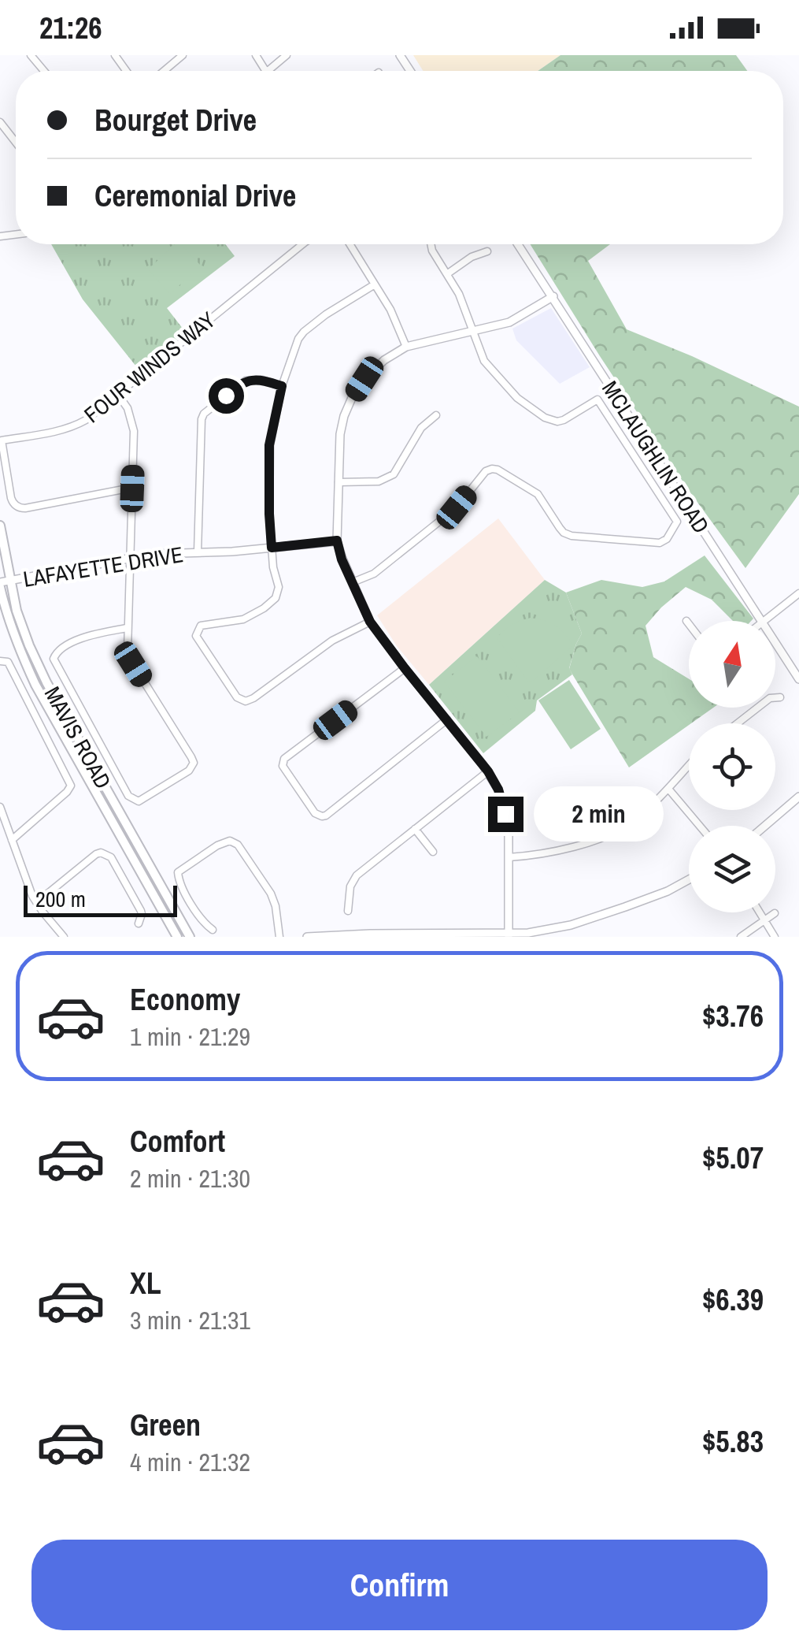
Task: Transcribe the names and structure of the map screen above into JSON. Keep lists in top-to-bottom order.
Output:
{
  "streets": {
    "main road": ["MAVIS ROAD"],
    "street": ["FOUR WINDS WAY", "MCLAUGHLIN ROAD", "LAFAYETTE DRIVE"]
  },
  "crossings": [
    ["LAFAYETTE DRIVE", "MAVIS ROAD"]
  ],
  "scale_bar": "200 m",
  "north": "top",
  "page": {
    "status": "21:26",
    "banner": ["Bourget Drive", "Ceremonial Drive"],
    "bubble": "2 min",
    "scale": "200 m",
    "list": [
      {
        "name": "Economy",
        "note": "1 min · 21:29",
        "value": "$3.76"
      },
      {
        "name": "Comfort",
        "note": "2 min · 21:30",
        "value": "$5.07"
      },
      {
        "name": "XL",
        "note": "3 min · 21:31",
        "value": "$6.39"
      },
      {
        "name": "Green",
        "note": "4 min · 21:32",
        "value": "$5.83"
      }
    ],
    "buttons": "Confirm"
  }
}
